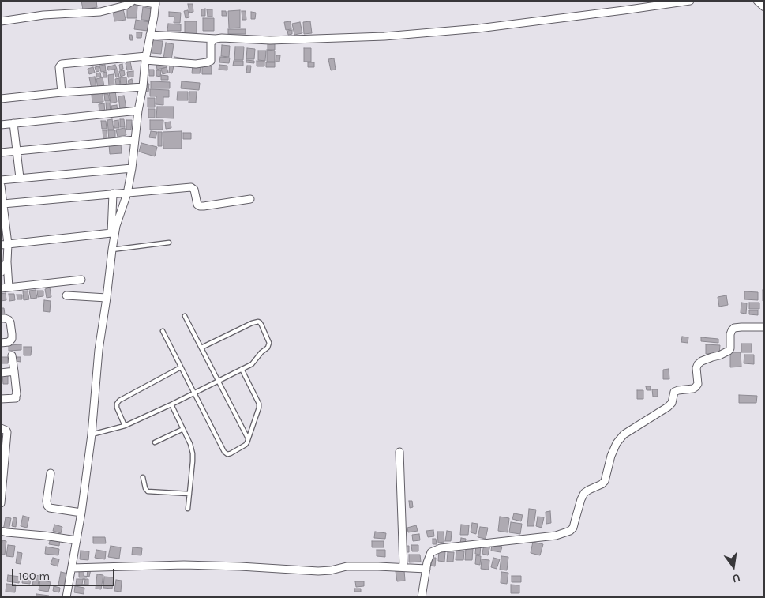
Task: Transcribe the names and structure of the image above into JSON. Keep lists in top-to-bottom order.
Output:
{
  "scale_bar": "100 m",
  "north": "bottom"
}
